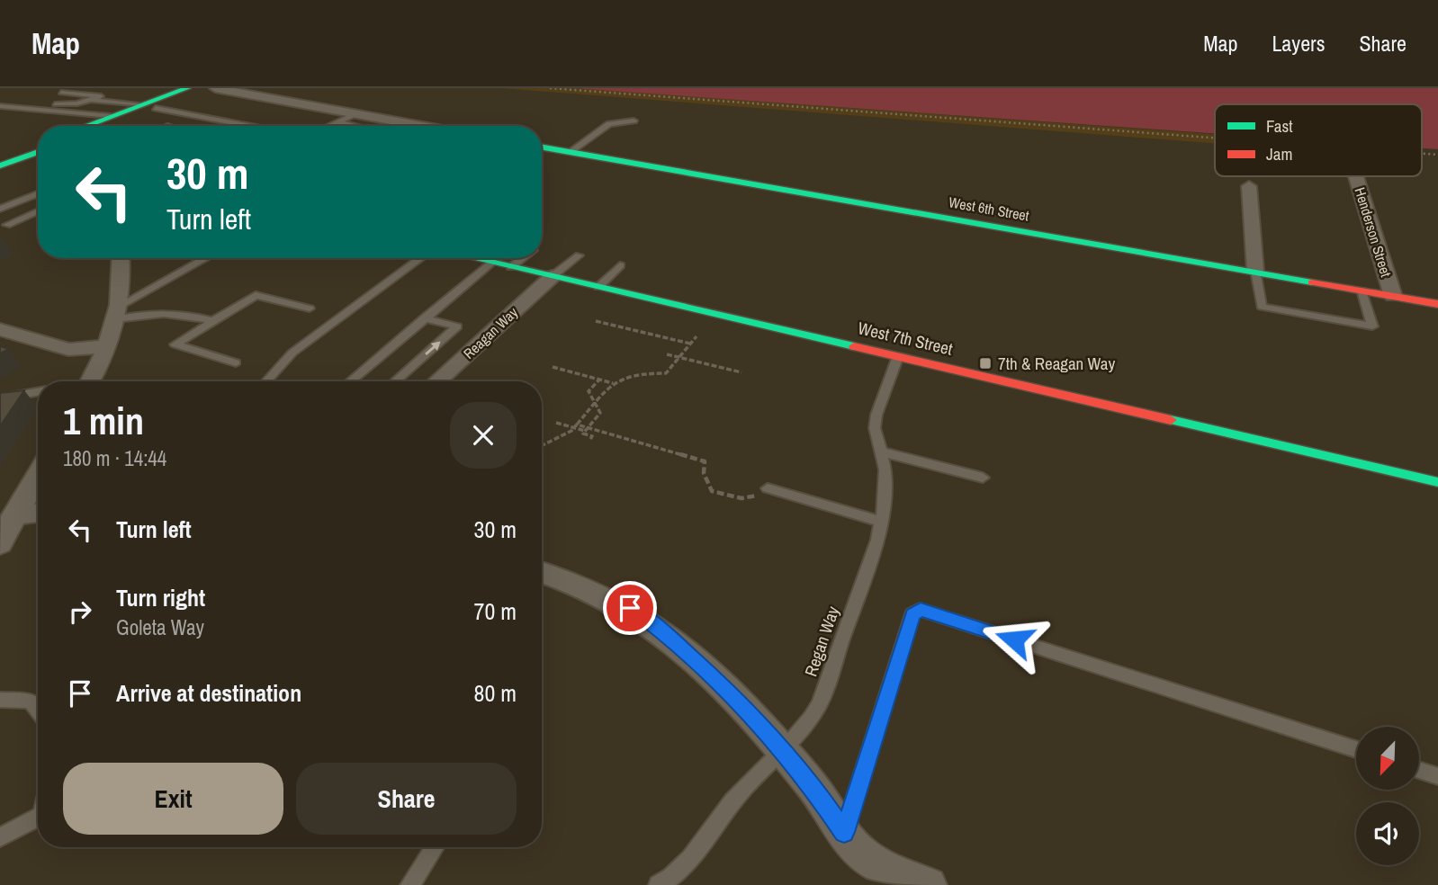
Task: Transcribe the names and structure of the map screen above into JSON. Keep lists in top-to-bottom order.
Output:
{
  "streets": {
    "street": [
      "West 6th Street",
      "Henderson Street",
      "Reagan Way",
      "West 7th Street"
    ],
    "lane": ["Regan Way"]
  },
  "crossings": [
    ["West 6th Street", "Henderson Street"],
    ["Reagan Way", "West 7th Street"],
    ["West 7th Street", "Regan Way"]
  ],
  "places": {
    "transit": ["7th & Reagan Way"]
  },
  "legend": ["Fast", "Jam"],
  "north": "bottom left",
  "page": {
    "header": "Map",
    "nav": ["Map", "Layers", "Share"],
    "turn": ["30 m", "Turn left"],
    "heading": ["1 min", "180 m · 14:44"],
    "list": [
      {
        "name": "Turn left",
        "value": "30 m"
      },
      {
        "name": "Turn right",
        "note": "Goleta Way",
        "value": "70 m"
      },
      {
        "name": "Arrive at destination",
        "value": "80 m"
      }
    ],
    "buttons": ["Exit", "Share"]
  }
}
